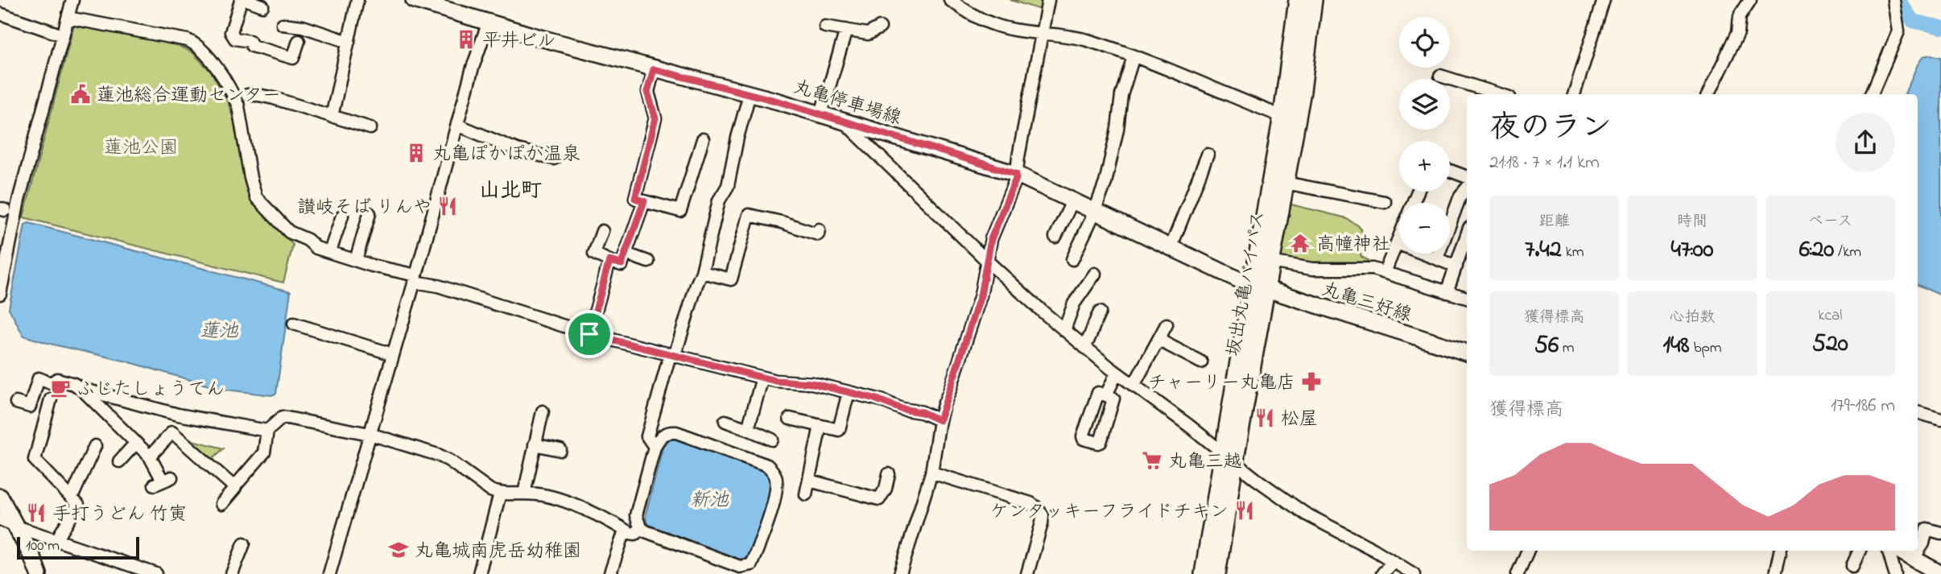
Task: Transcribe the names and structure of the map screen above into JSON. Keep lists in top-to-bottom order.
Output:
{
  "streets": {
    "highway": ["坂出丸亀バイパス"],
    "main road": ["丸亀停車場線", "丸亀三好線"]
  },
  "crossings": [
    ["丸亀停車場線", "坂出丸亀バイパス"],
    ["丸亀停車場線", "丸亀三好線"],
    ["坂出丸亀バイパス", "丸亀三好線"]
  ],
  "districts": ["山北町"],
  "water": ["蓮池", "新池"],
  "parks": ["蓮池公園"],
  "places": {
    "building": ["平井ビル", "丸亀ぽかぽか温泉"],
    "public building": ["蓮池総合運動センター"],
    "restaurant": [
      "讃岐そば りんや",
      "松屋",
      "ケンタッキーフライドチキン",
      "手打うどん 竹寅"
    ],
    "temple": ["高幢神社"],
    "pharmacy": ["チャーリー丸亀店"],
    "cafe": ["ふじたしょうてん"],
    "supermarket": ["丸亀三越"],
    "school or university": ["丸亀城南虎岳幼稚園"]
  },
  "scale_bar": "100 m",
  "page": {
    "map_buttons": ["+", "−"],
    "heading": ["夜のラン", "21:18 · 7 × 1.1 km"],
    "stats": [
      ["距離", "7.42 km"],
      ["時間", "47:00"],
      ["ペース", "6:20 /km"],
      ["獲得標高", "56 m"],
      ["心拍数", "148 bpm"],
      ["kcal", "520"]
    ],
    "chart": ["獲得標高", "179–186 m"],
    "scale": "100 m"
  }
}
